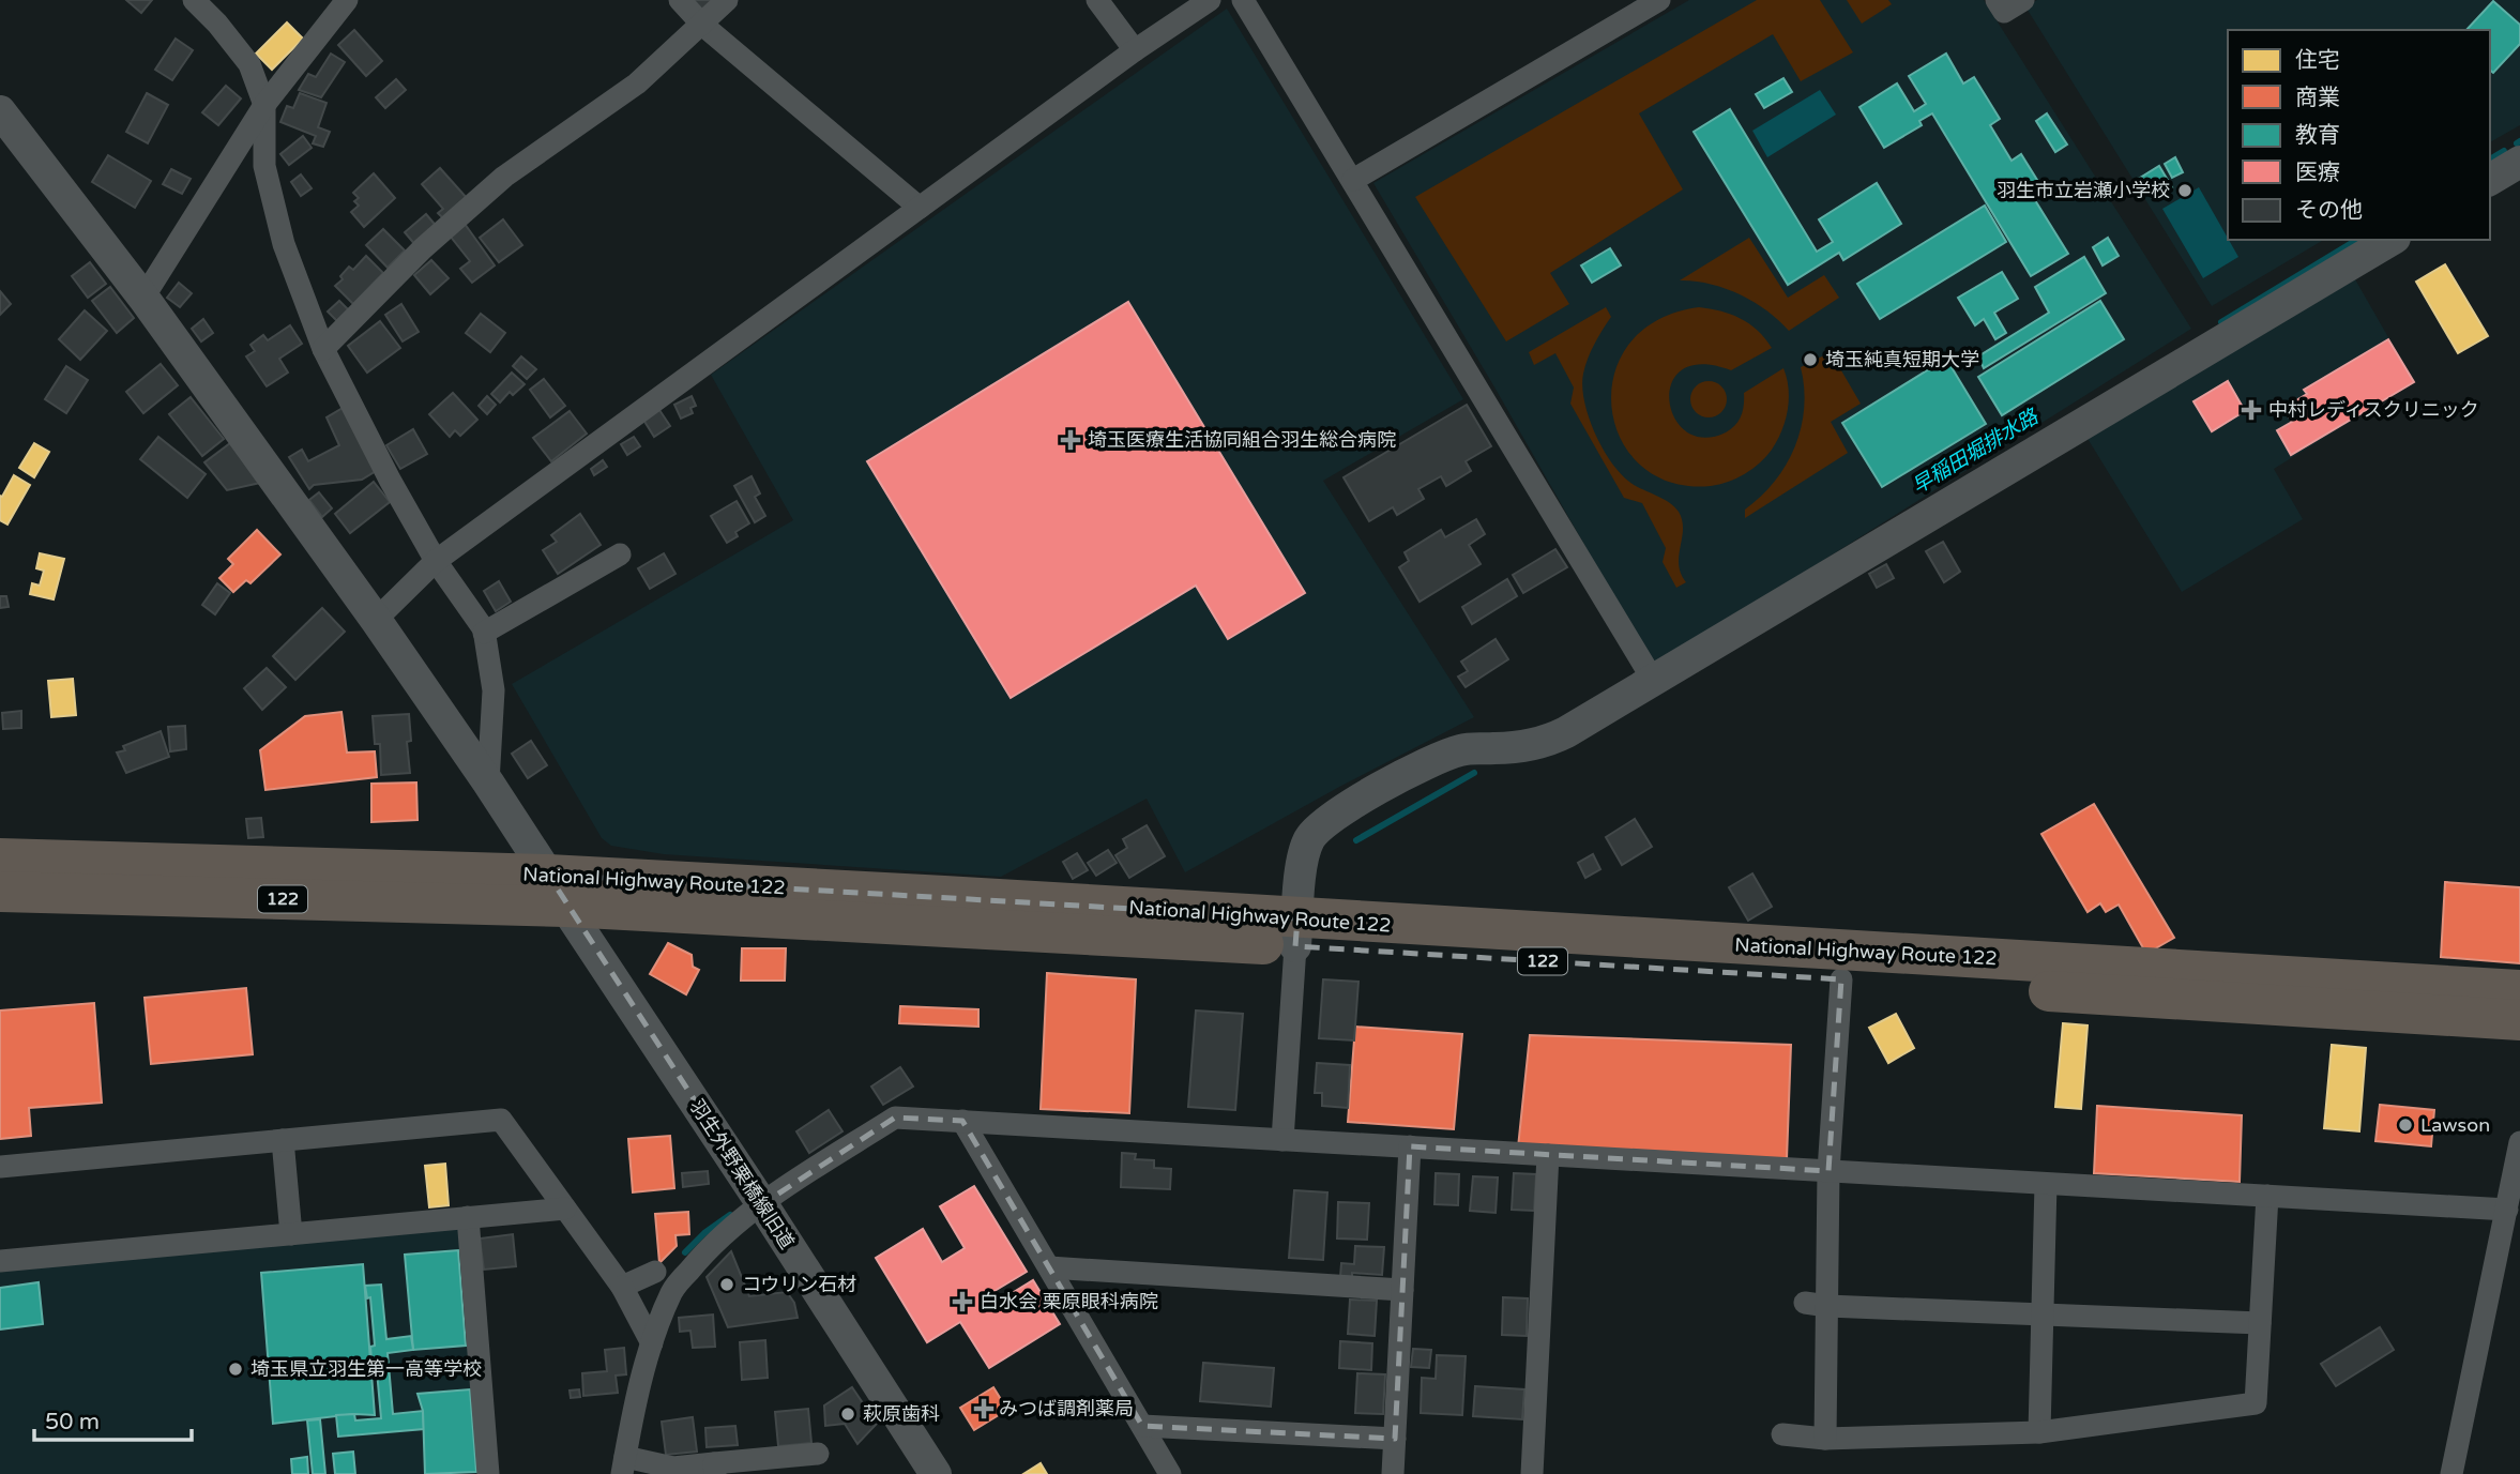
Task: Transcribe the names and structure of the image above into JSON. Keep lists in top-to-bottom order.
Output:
{
  "streets": {
    "highway": ["National Highway Route 122", "122"],
    "street": ["羽生外野栗橋線旧道"]
  },
  "crossings": [
    ["National Highway Route 122", "羽生外野栗橋線旧道"]
  ],
  "water": ["早稲田堀排水路"],
  "places": {
    "other": [
      "羽生市立岩瀬小学校",
      "埼玉純真短期大学",
      "Lawson",
      "コウリン石材",
      "埼玉県立羽生第一高等学校",
      "萩原歯科"
    ],
    "health": [
      "中村レディスクリニック",
      "埼玉医療生活協同組合羽生総合病院",
      "白水会 栗原眼科病院",
      "みつば調剤薬局"
    ]
  },
  "legend": [
    "住宅",
    "商業",
    "教育",
    "医療",
    "その他"
  ],
  "scale_bar": "50 m"
}
